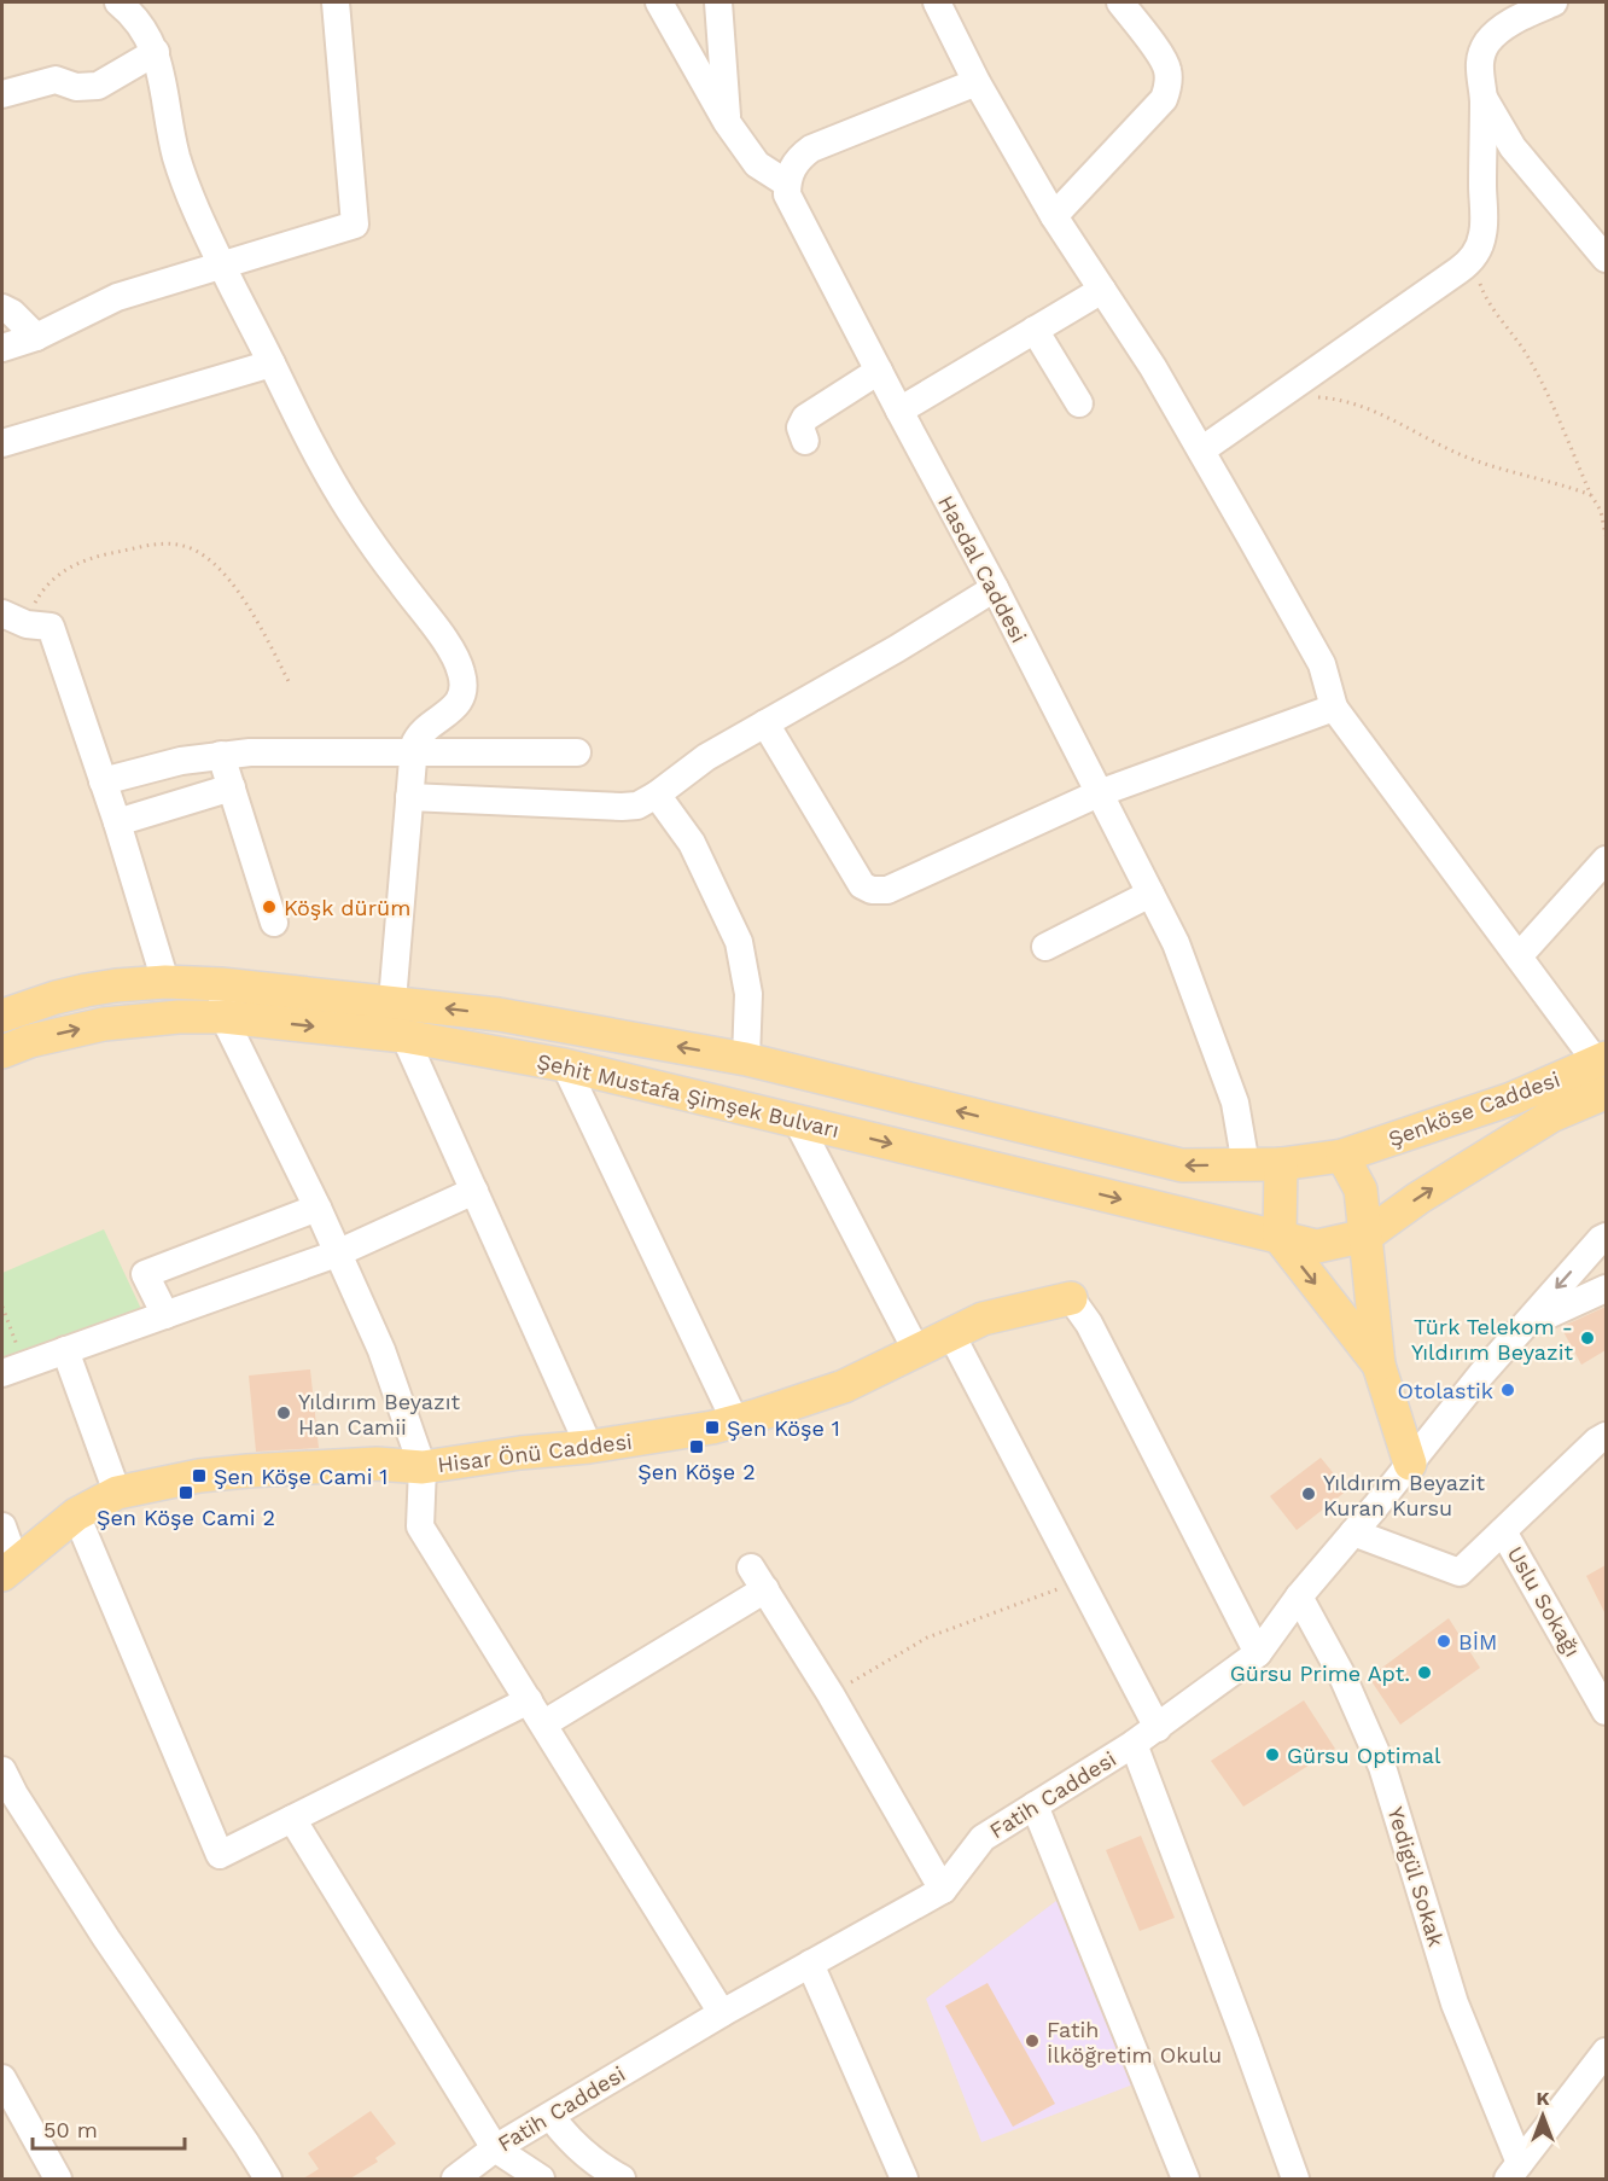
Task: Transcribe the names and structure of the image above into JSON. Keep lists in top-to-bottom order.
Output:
{
  "streets": {
    "main road": ["Şehit Mustafa Şimşek Bulvarı", "Şenköse Caddesi", "Hisar Önü Caddesi"],
    "street": [
      "Hasdal Caddesi",
      "Uslu Sokağı",
      "Fatih Caddesi",
      "Yedigül Sokak"
    ]
  },
  "crossings": [
    ["Hasdal Caddesi", "Şehit Mustafa Şimşek Bulvarı"],
    ["Şehit Mustafa Şimşek Bulvarı", "Şenköse Caddesi"],
    ["Fatih Caddesi", "Yedigül Sokak"]
  ],
  "places": {
    "other": [
      "Köşk dürüm",
      "Türk Telekom - Yıldırım Beyazit",
      "Otolastik",
      "Yıldırım Beyazıt Han Camii",
      "Yıldırım Beyazit Kuran Kursu",
      "BİM",
      "Gürsu Prime Apt.",
      "Gürsu Optimal",
      "Fatih İlköğretim Okulu"
    ],
    "transit": [
      "Şen Köşe 1",
      "Şen Köşe 2",
      "Şen Köşe Cami 1",
      "Şen Köşe Cami 2"
    ]
  },
  "scale_bar": "50 m",
  "north": "top"
}
